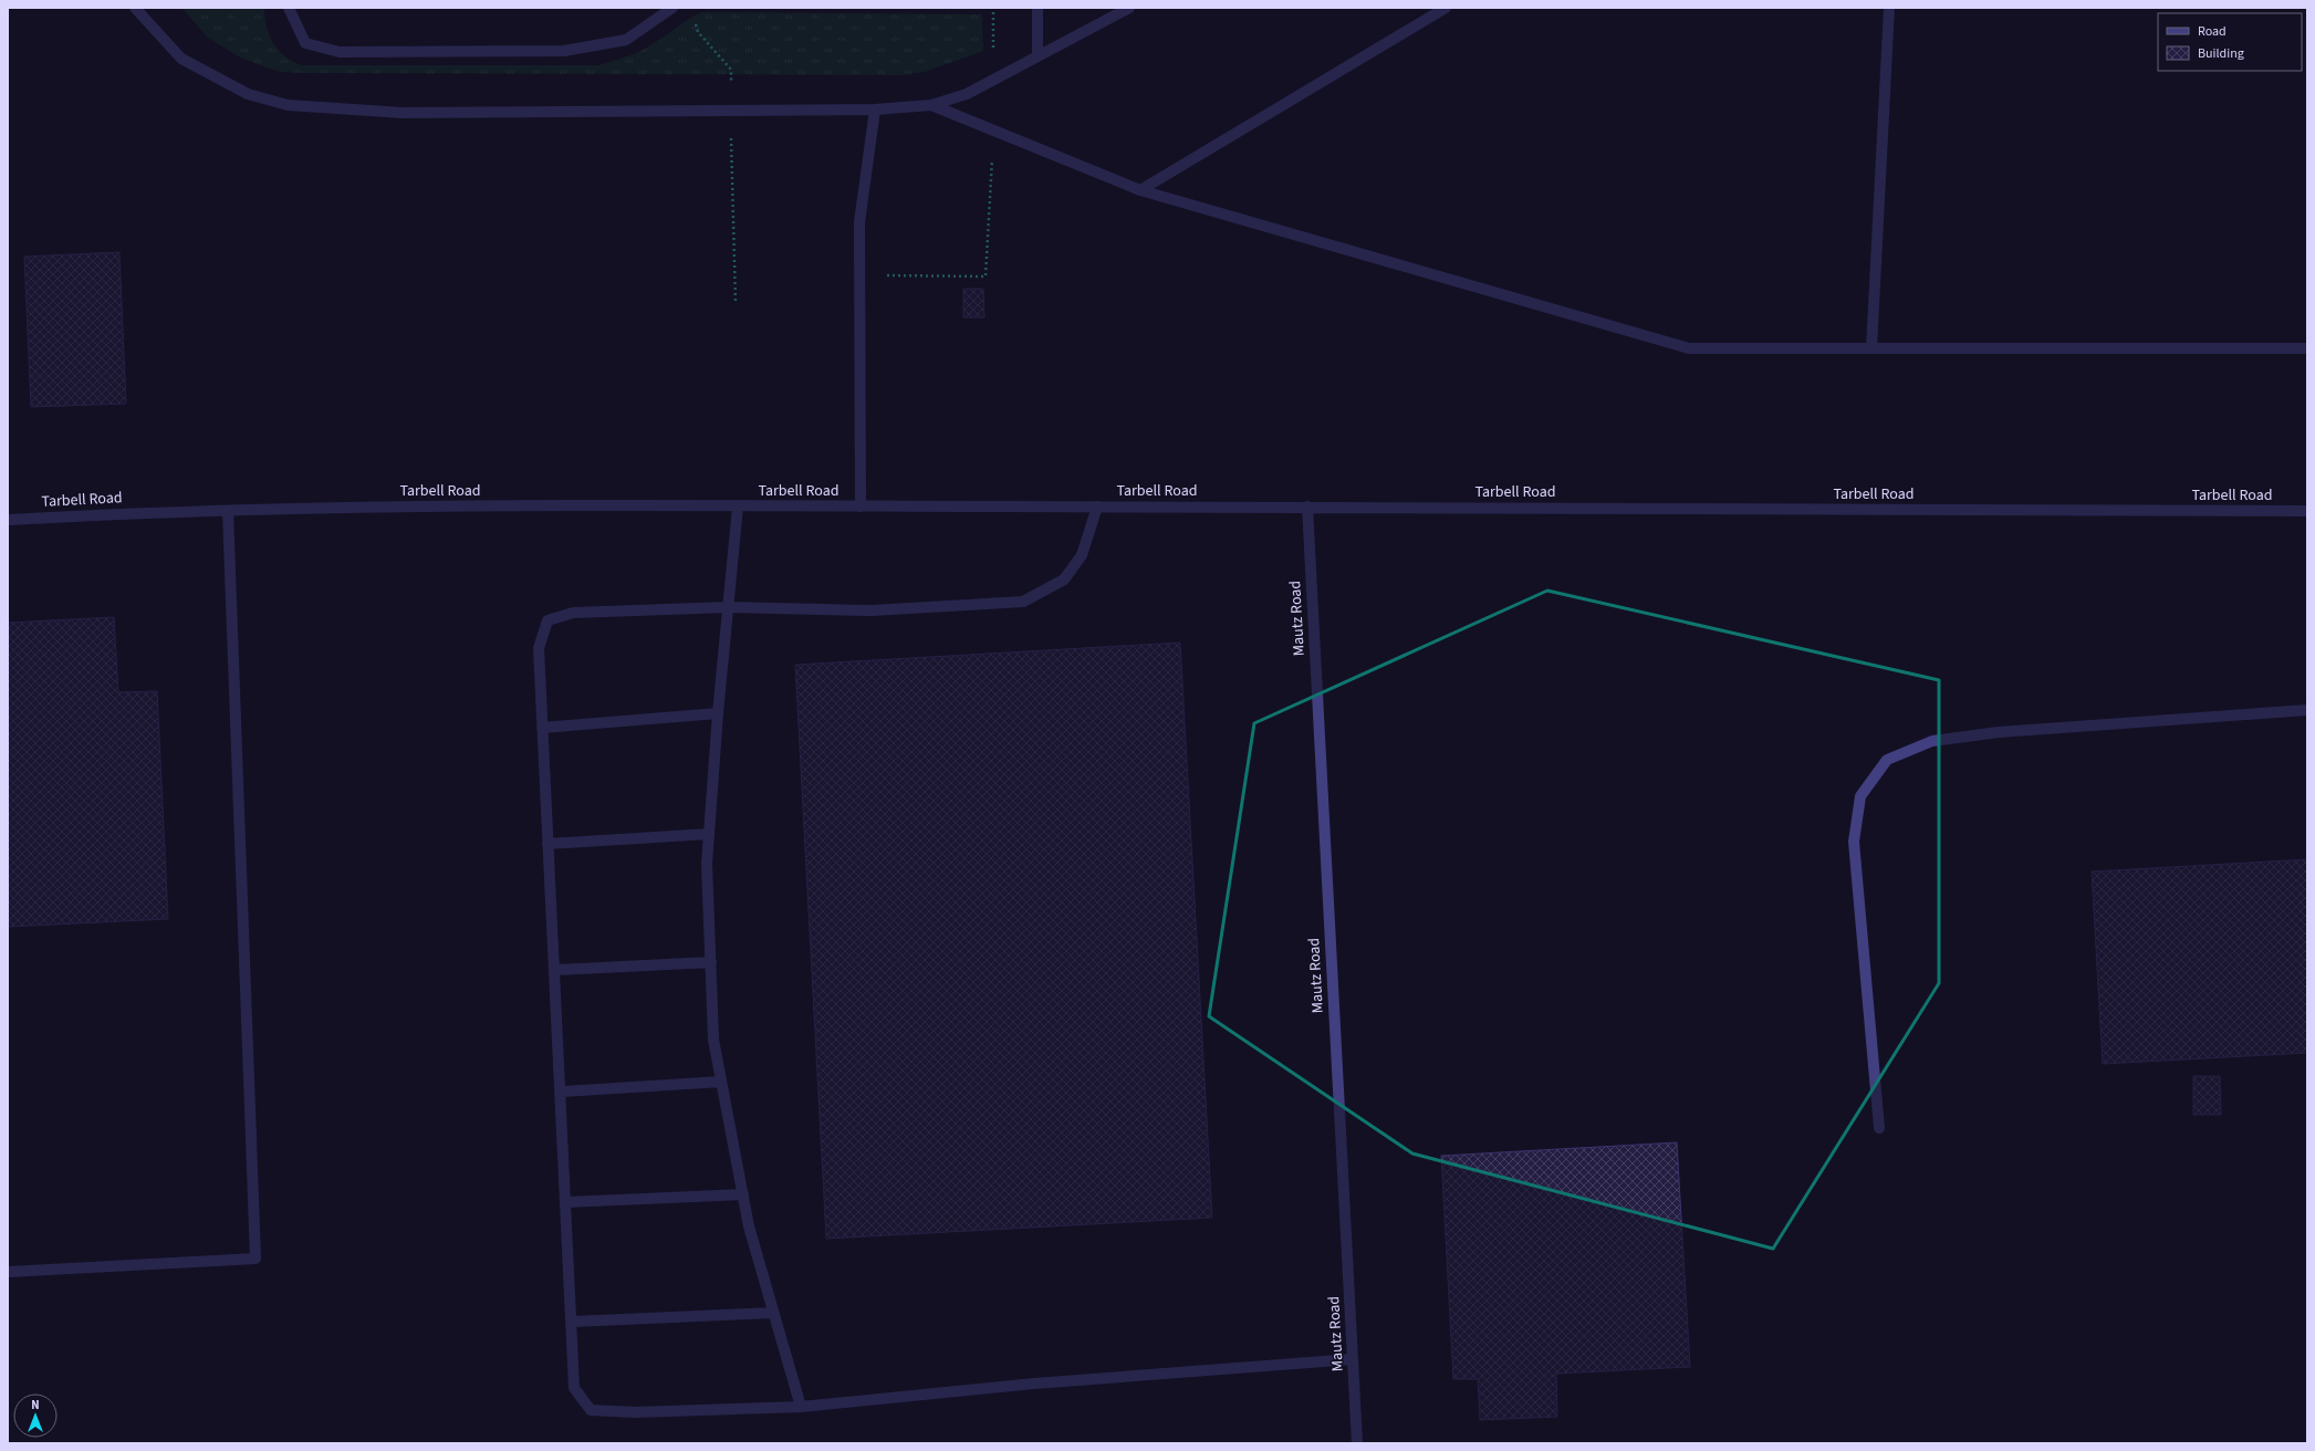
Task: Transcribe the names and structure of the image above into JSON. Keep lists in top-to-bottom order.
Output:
{
  "streets": {
    "street": ["Tarbell Road", "Mautz Road"]
  },
  "crossings": [
    ["Tarbell Road", "Mautz Road"]
  ],
  "legend": ["Road", "Building"],
  "north": "top"
}
